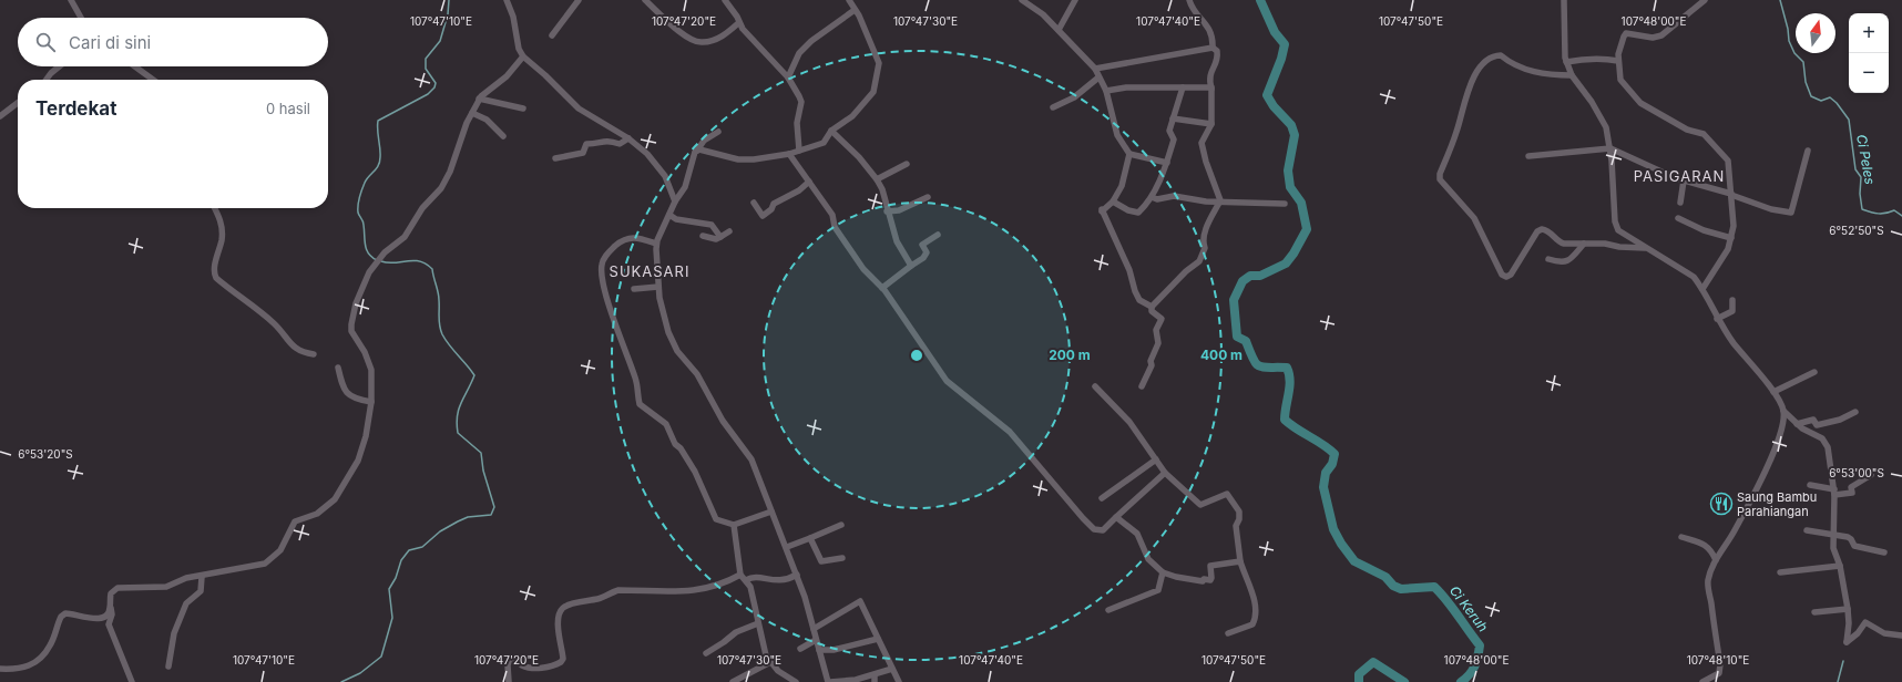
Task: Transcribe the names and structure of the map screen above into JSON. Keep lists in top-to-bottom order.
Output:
{
  "districts": ["PASIGARAN", "SUKASARI"],
  "water": ["Ci Peles", "Ci Keruh"],
  "places": {
    "restaurant": ["Saung Bambu Parahiangan"]
  },
  "north": "top",
  "page": {
    "map_buttons": ["+", "−"],
    "search": "Cari di sini",
    "heading": ["Terdekat", "0 hasil"]
  },
  "coordinates": [
    "107°47'10\"E",
    "107°47'20\"E",
    "107°47'30\"E",
    "107°47'40\"E",
    "107°47'50\"E",
    "107°48'00\"E",
    "6°52'50\"S",
    "6°53'20\"S",
    "6°53'00\"S",
    "107°48'10\"E"
  ],
  "rings": ["200 m", "400 m"]
}
